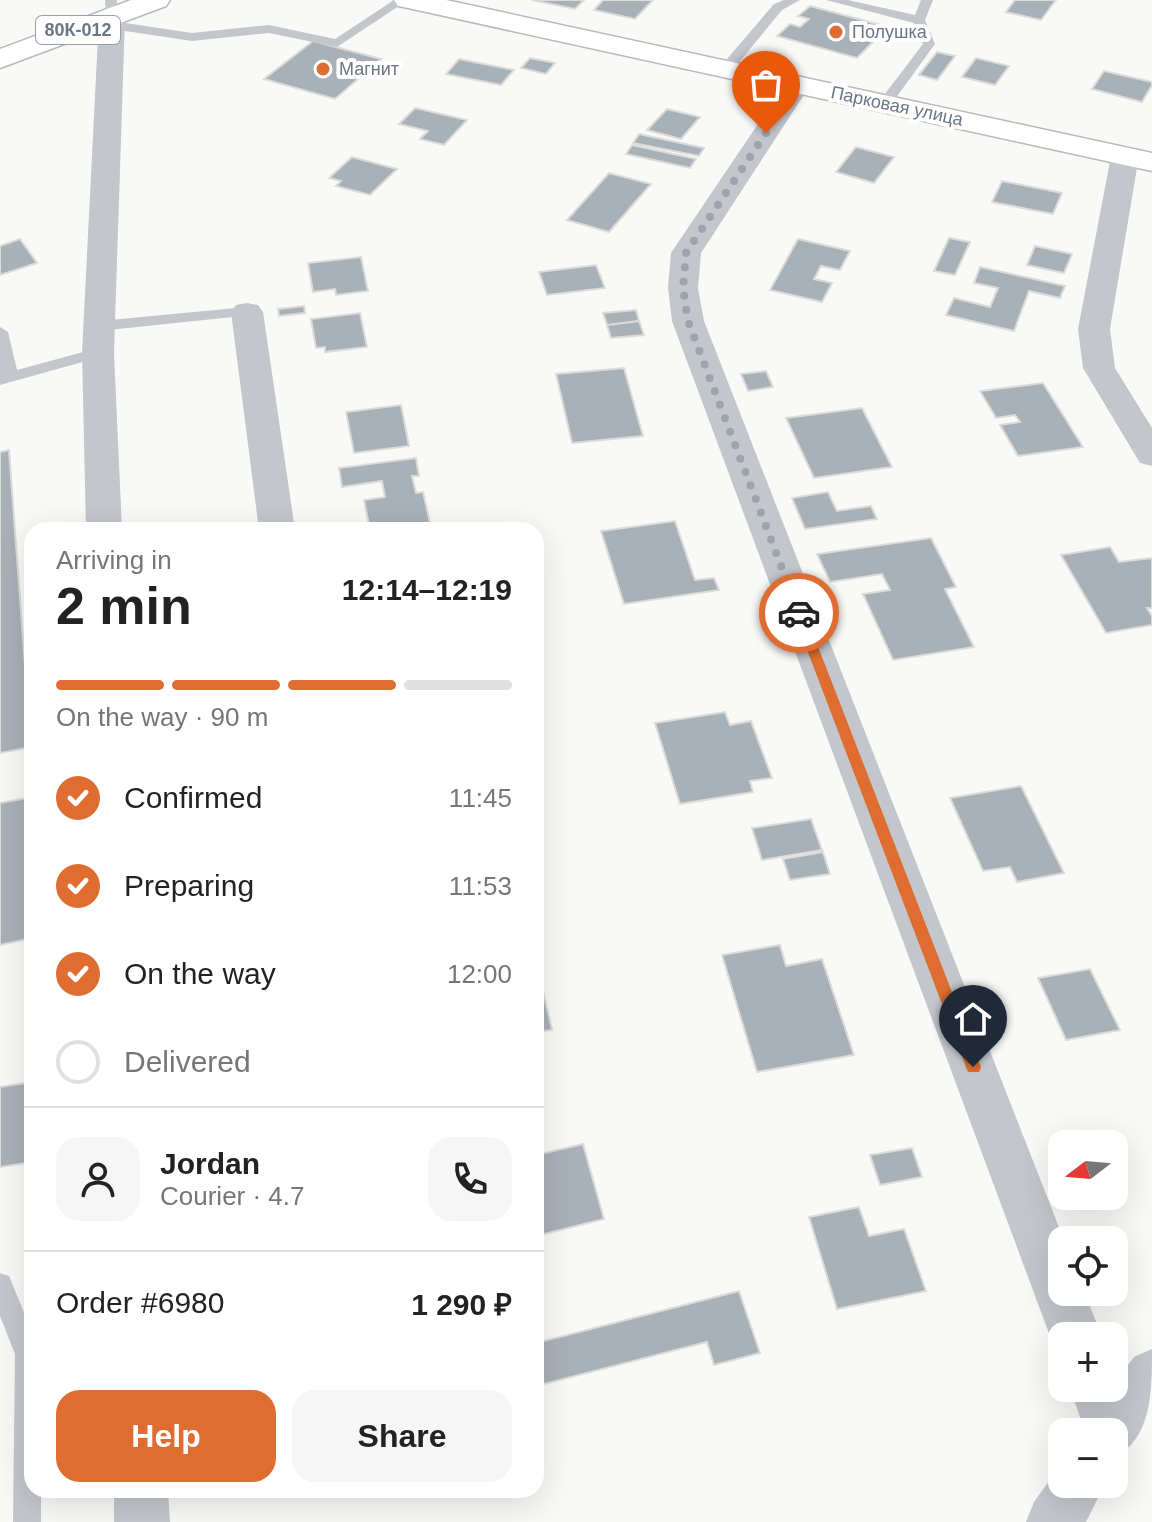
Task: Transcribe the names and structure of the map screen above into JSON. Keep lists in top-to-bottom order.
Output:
{
  "streets": {
    "street": ["80К-012", "Парковая улица"]
  },
  "places": ["Полушка", "Магнит"],
  "north": "left",
  "page": {
    "heading": ["2 min", "Arriving in", "12:14–12:19"],
    "panel": [
      "Jordan",
      "Courier · 4.7",
      "Order #6980",
      "1 290 ₽"
    ],
    "bar": "On the way · 90 m",
    "list": [
      ["Confirmed", "11:45"],
      ["Preparing", "11:53"],
      ["On the way", "12:00"],
      "Delivered"
    ],
    "map_buttons": ["+", "−"],
    "buttons": ["Help", "Share"]
  }
}
